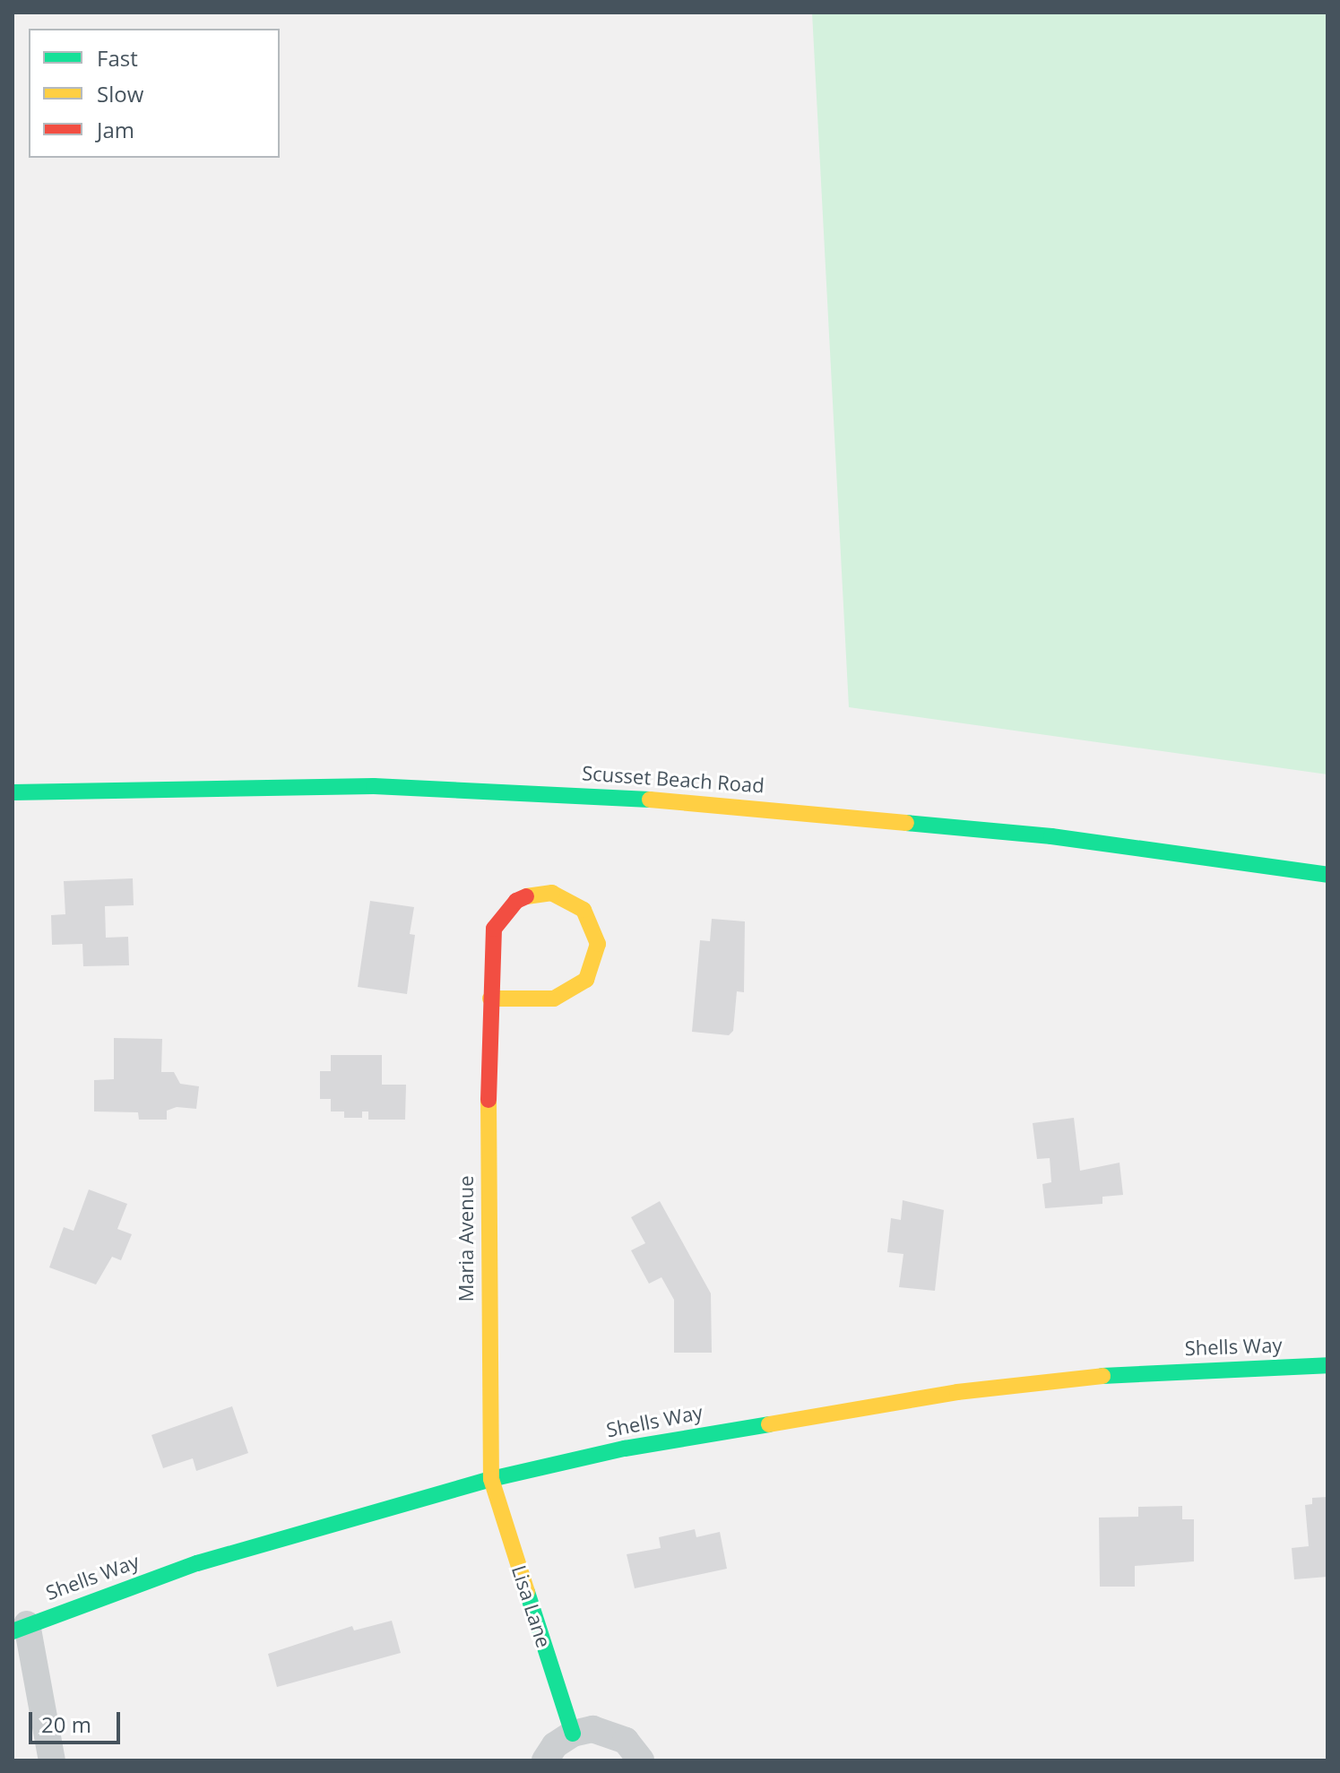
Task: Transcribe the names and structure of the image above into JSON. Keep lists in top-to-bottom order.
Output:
{
  "streets": {
    "street": [
      "Scusset Beach Road",
      "Maria Avenue",
      "Shells Way",
      "Lisa Lane"
    ]
  },
  "crossings": [
    ["Maria Avenue", "Shells Way"],
    ["Maria Avenue", "Lisa Lane"],
    ["Shells Way", "Lisa Lane"]
  ],
  "legend": ["Fast", "Slow", "Jam"],
  "scale_bar": "20 m"
}
